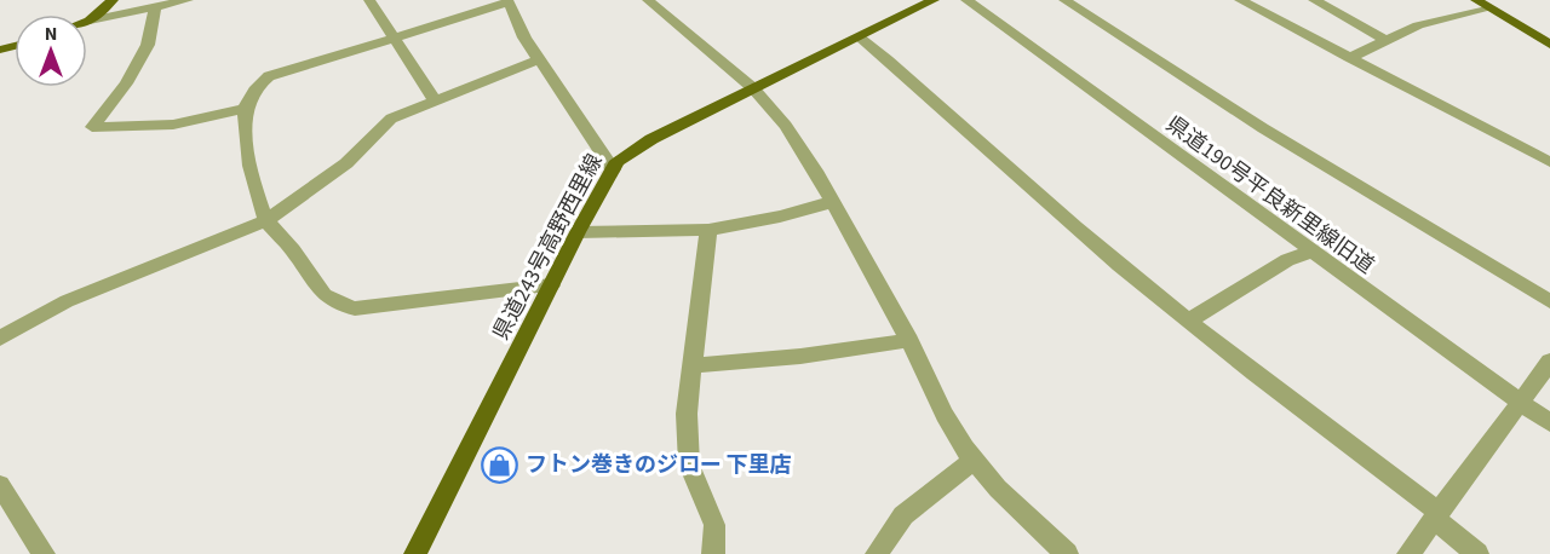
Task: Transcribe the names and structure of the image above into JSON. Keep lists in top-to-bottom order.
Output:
{
  "streets": {
    "main road": ["県道243号高野西里線"],
    "street": ["県道190号平良新里線旧道"]
  },
  "places": {
    "shop": ["フトン巻きのジロー 下里店"]
  },
  "north": "top"
}
